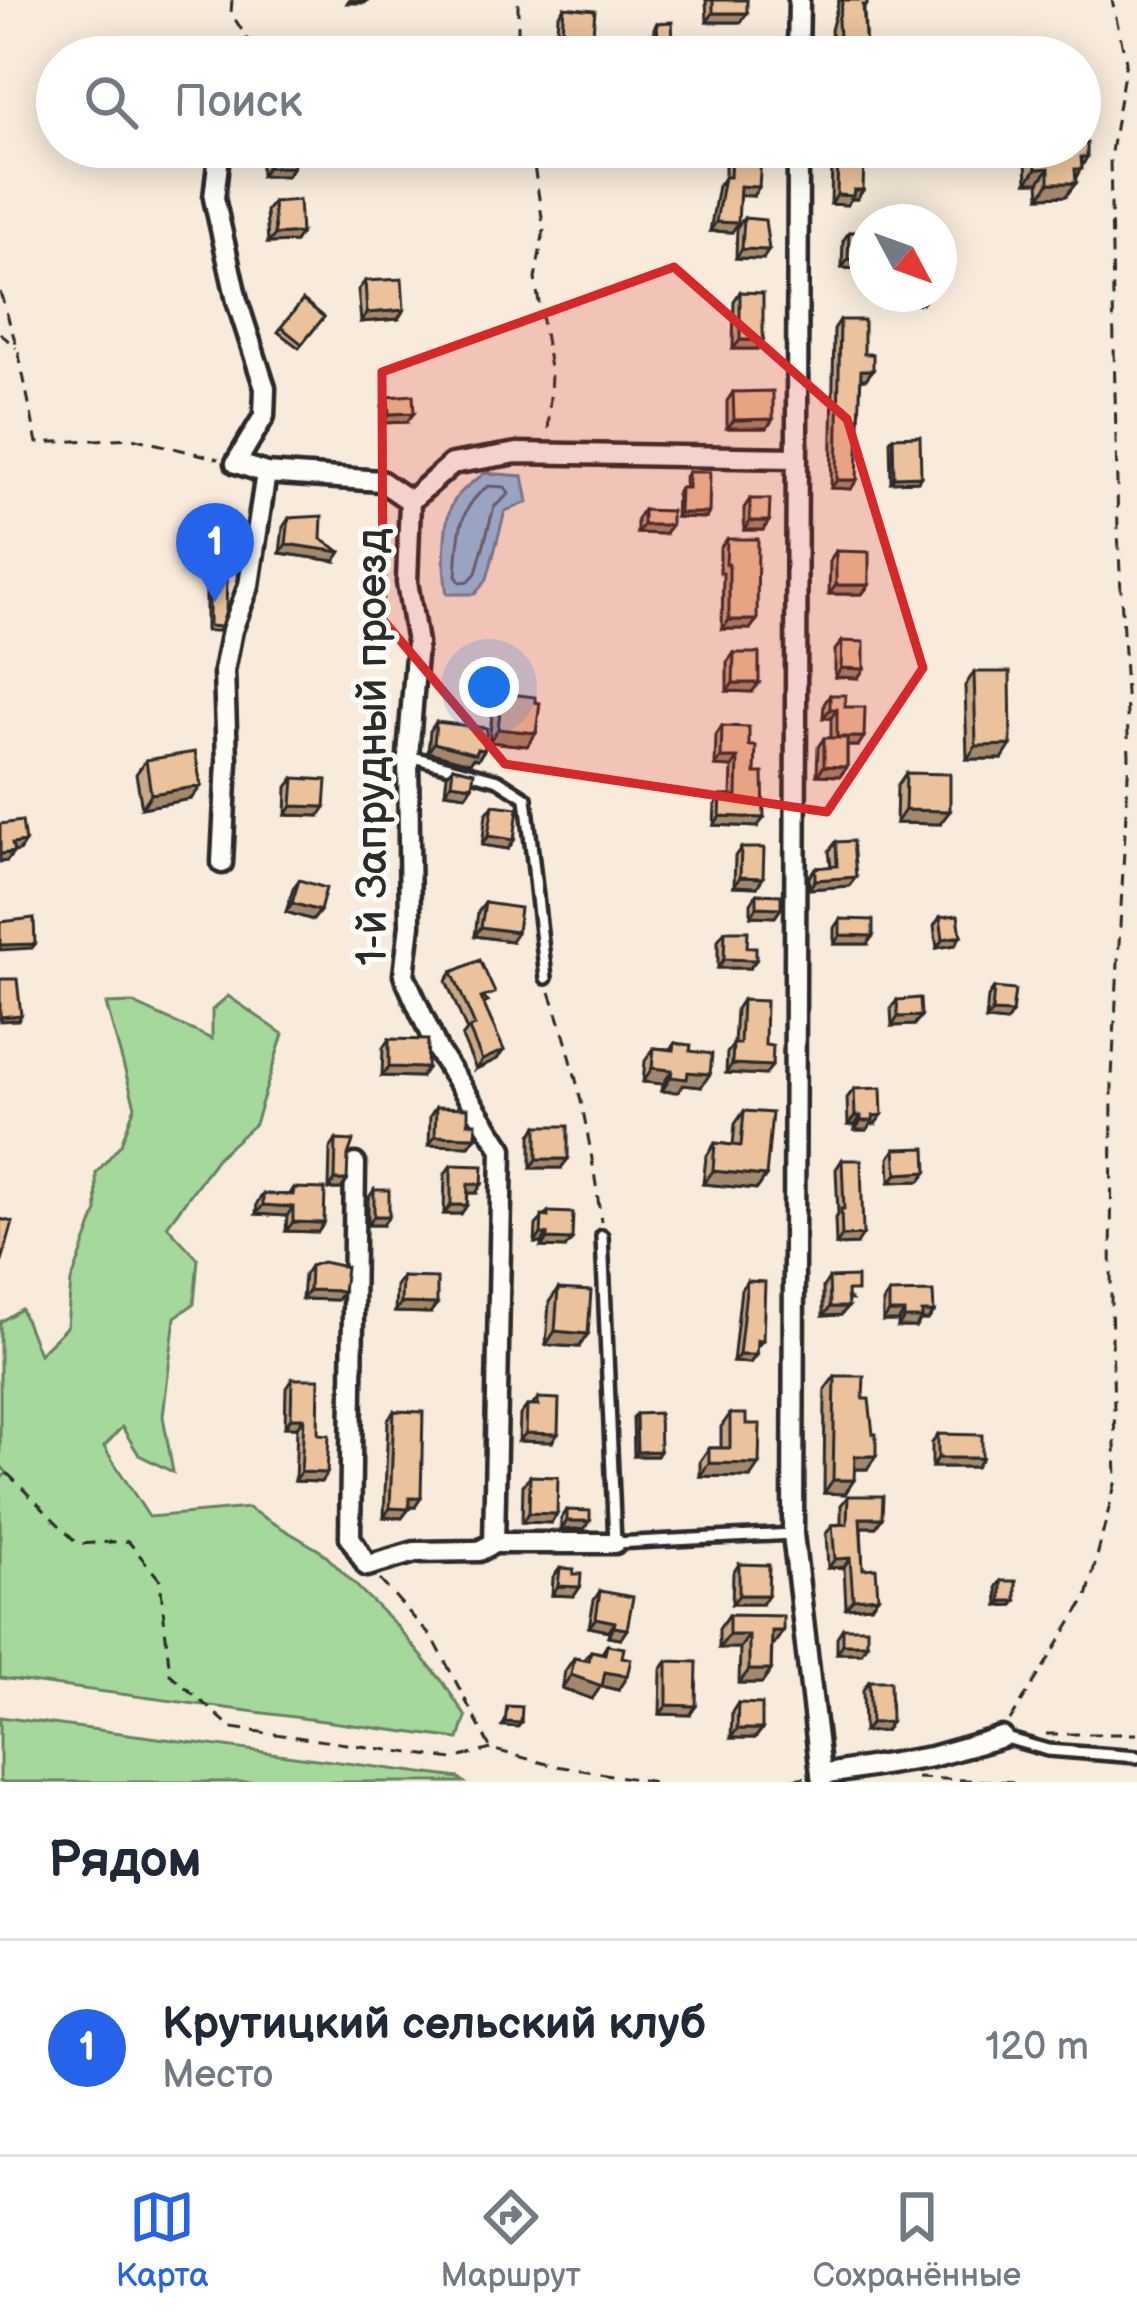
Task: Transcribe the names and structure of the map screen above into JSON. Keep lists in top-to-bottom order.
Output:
{
  "streets": {
    "street": ["1-й Запрудный проезд"]
  },
  "north": "bottom right",
  "page": {
    "search": "Поиск",
    "pins": "1",
    "heading": "Рядом",
    "list": [
      {
        "mark": "1",
        "name": "Крутицкий сельский клуб",
        "note": "Место",
        "value": "120 m"
      }
    ],
    "nav": ["Карта", "Маршрут", "Сохранённые"]
  }
}
